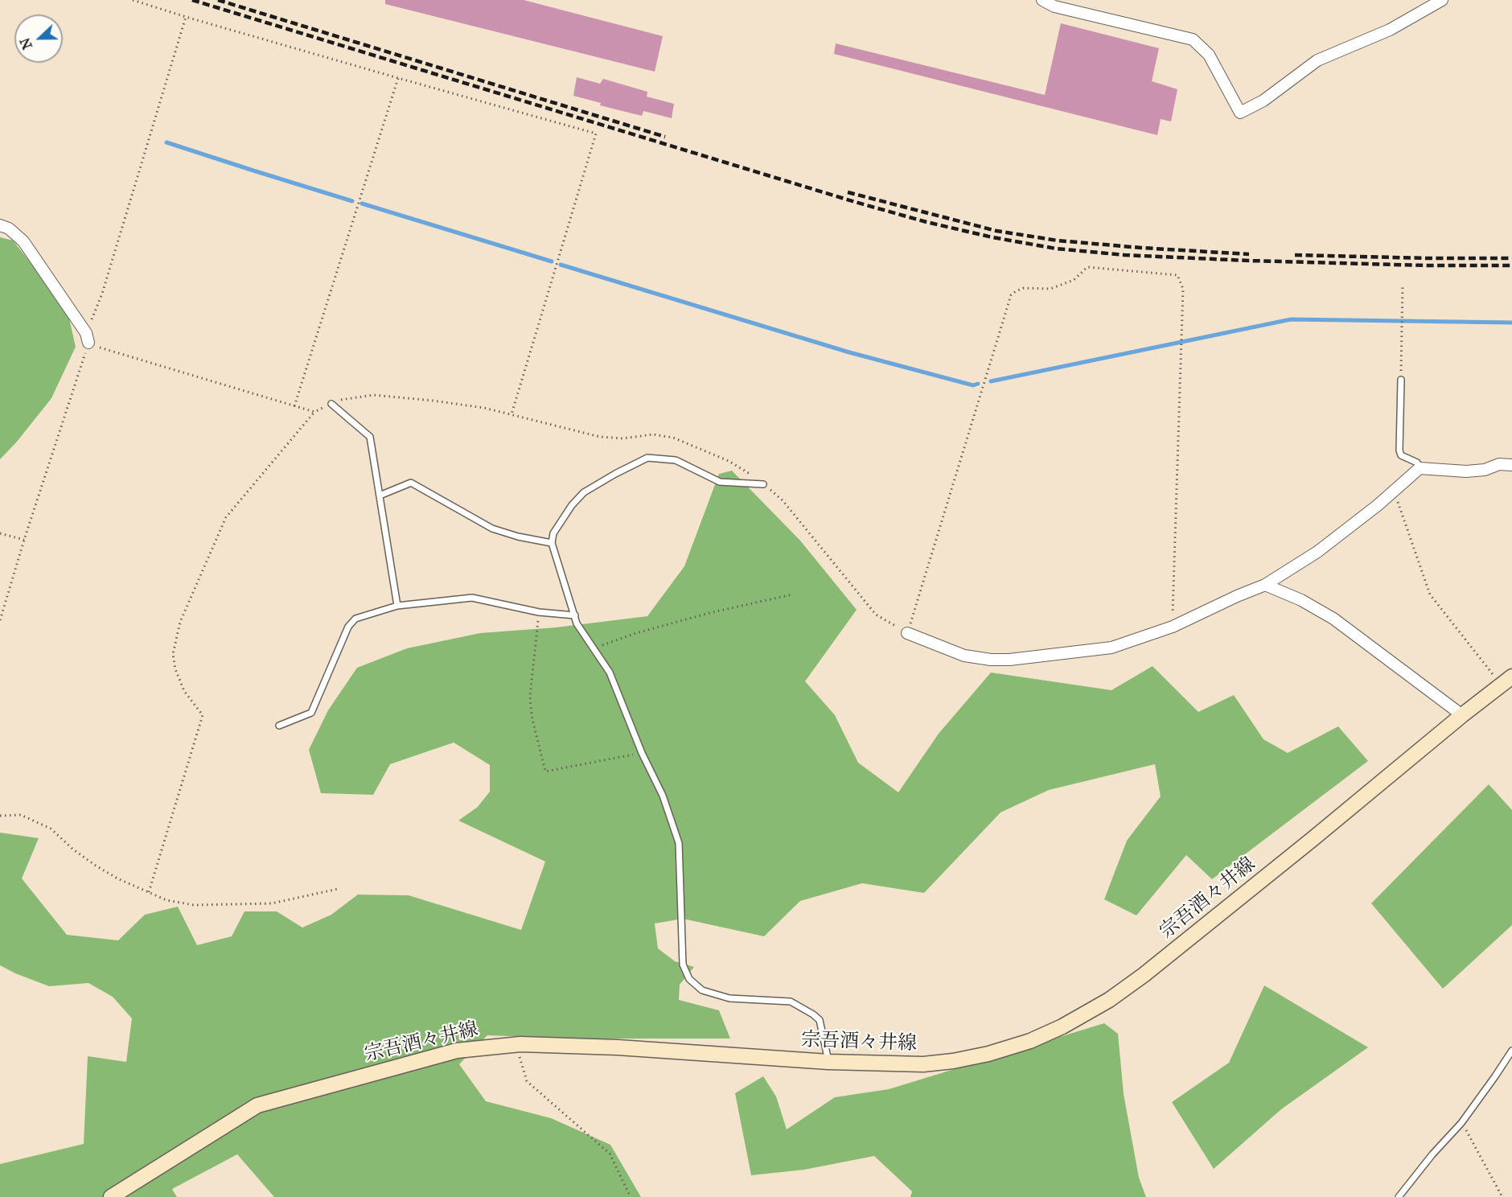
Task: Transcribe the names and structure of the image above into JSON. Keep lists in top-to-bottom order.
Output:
{
  "streets": {
    "main road": ["宗吾酒々井線"]
  },
  "north": "left"
}
